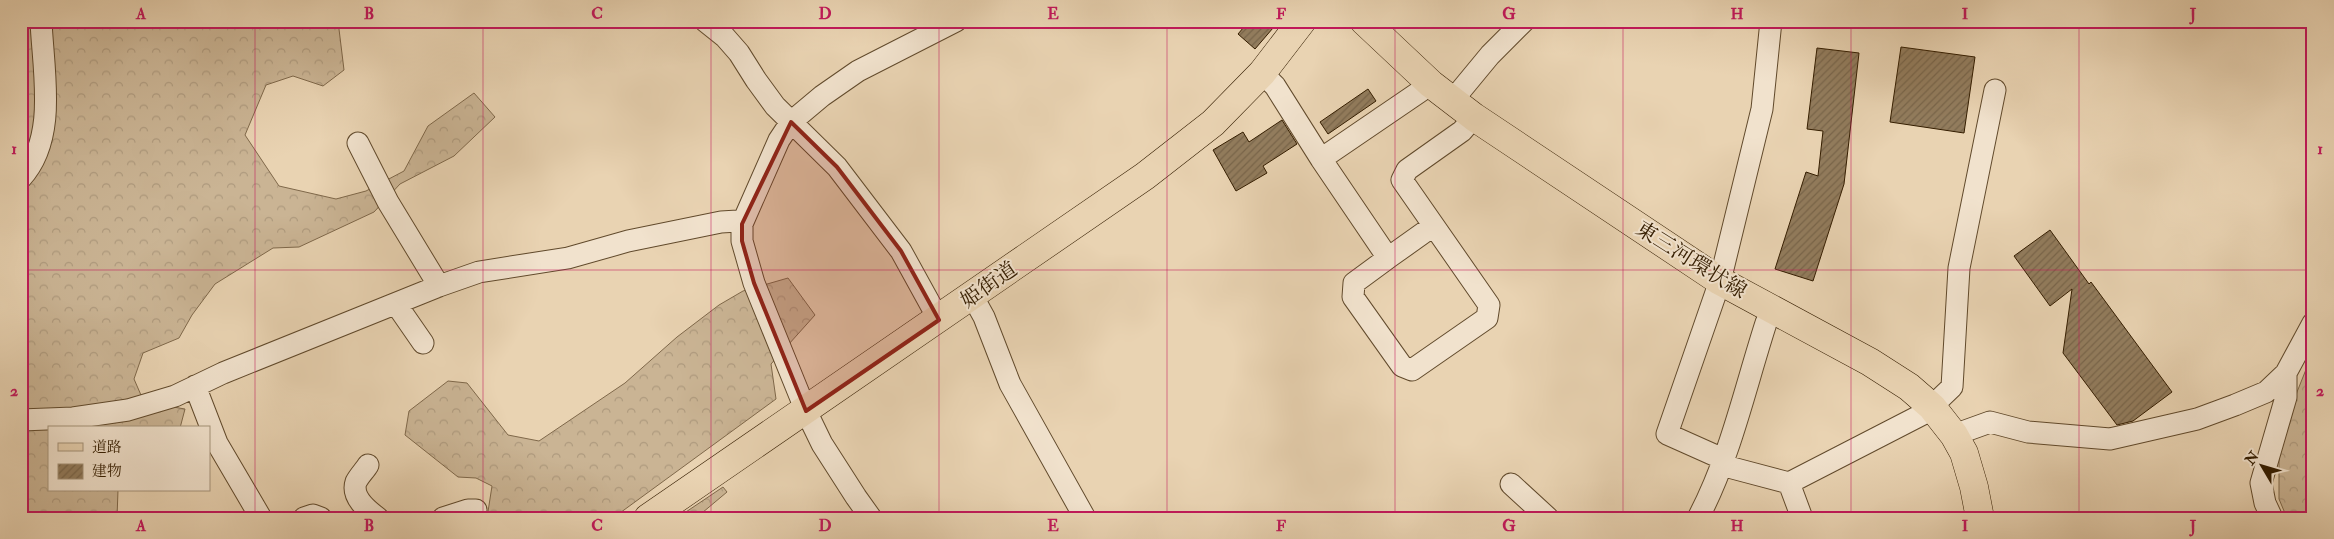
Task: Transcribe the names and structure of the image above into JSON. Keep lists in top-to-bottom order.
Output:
{
  "streets": {
    "main road": ["東三河環状線", "姫街道"]
  },
  "legend": ["道路", "建物"],
  "north": "top left",
  "grid": {
    "columns": [
      "A",
      "B",
      "C",
      "D",
      "E",
      "F",
      "G",
      "H",
      "I",
      "J"
    ],
    "rows": ["1", "2"]
  }
}
